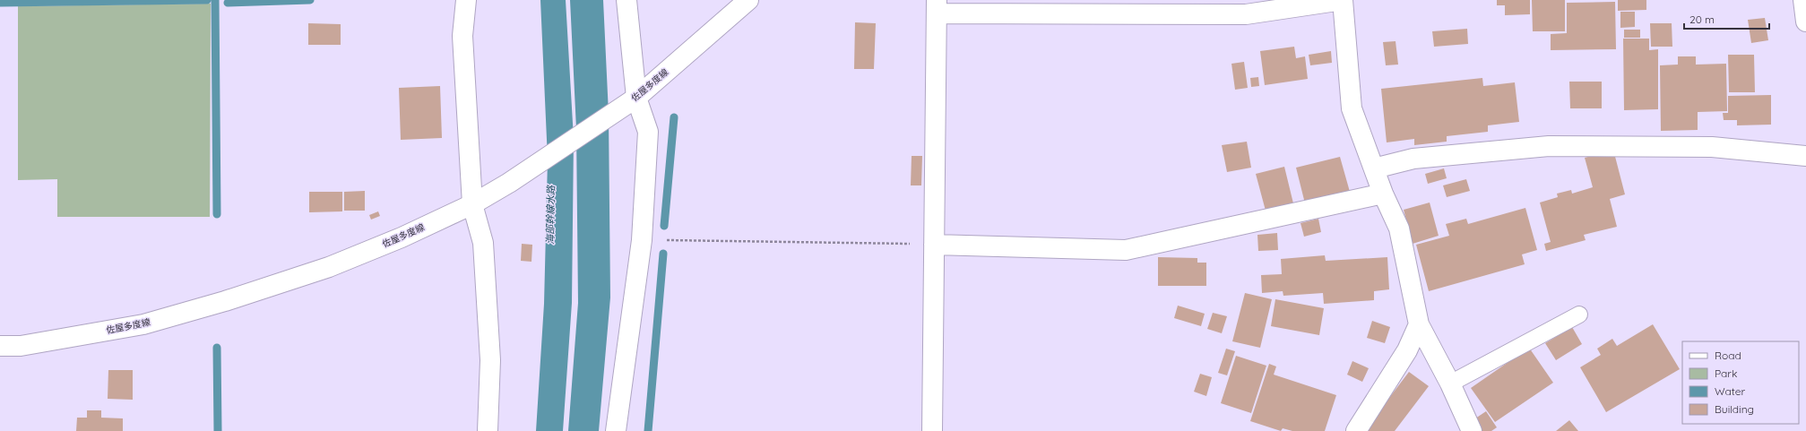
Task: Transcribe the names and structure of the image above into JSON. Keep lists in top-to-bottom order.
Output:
{
  "streets": {
    "street": ["佐屋多度線"]
  },
  "water": ["海部幹線水路"],
  "legend": [
    "Road",
    "Park",
    "Water",
    "Building"
  ],
  "scale_bar": "20 m"
}
